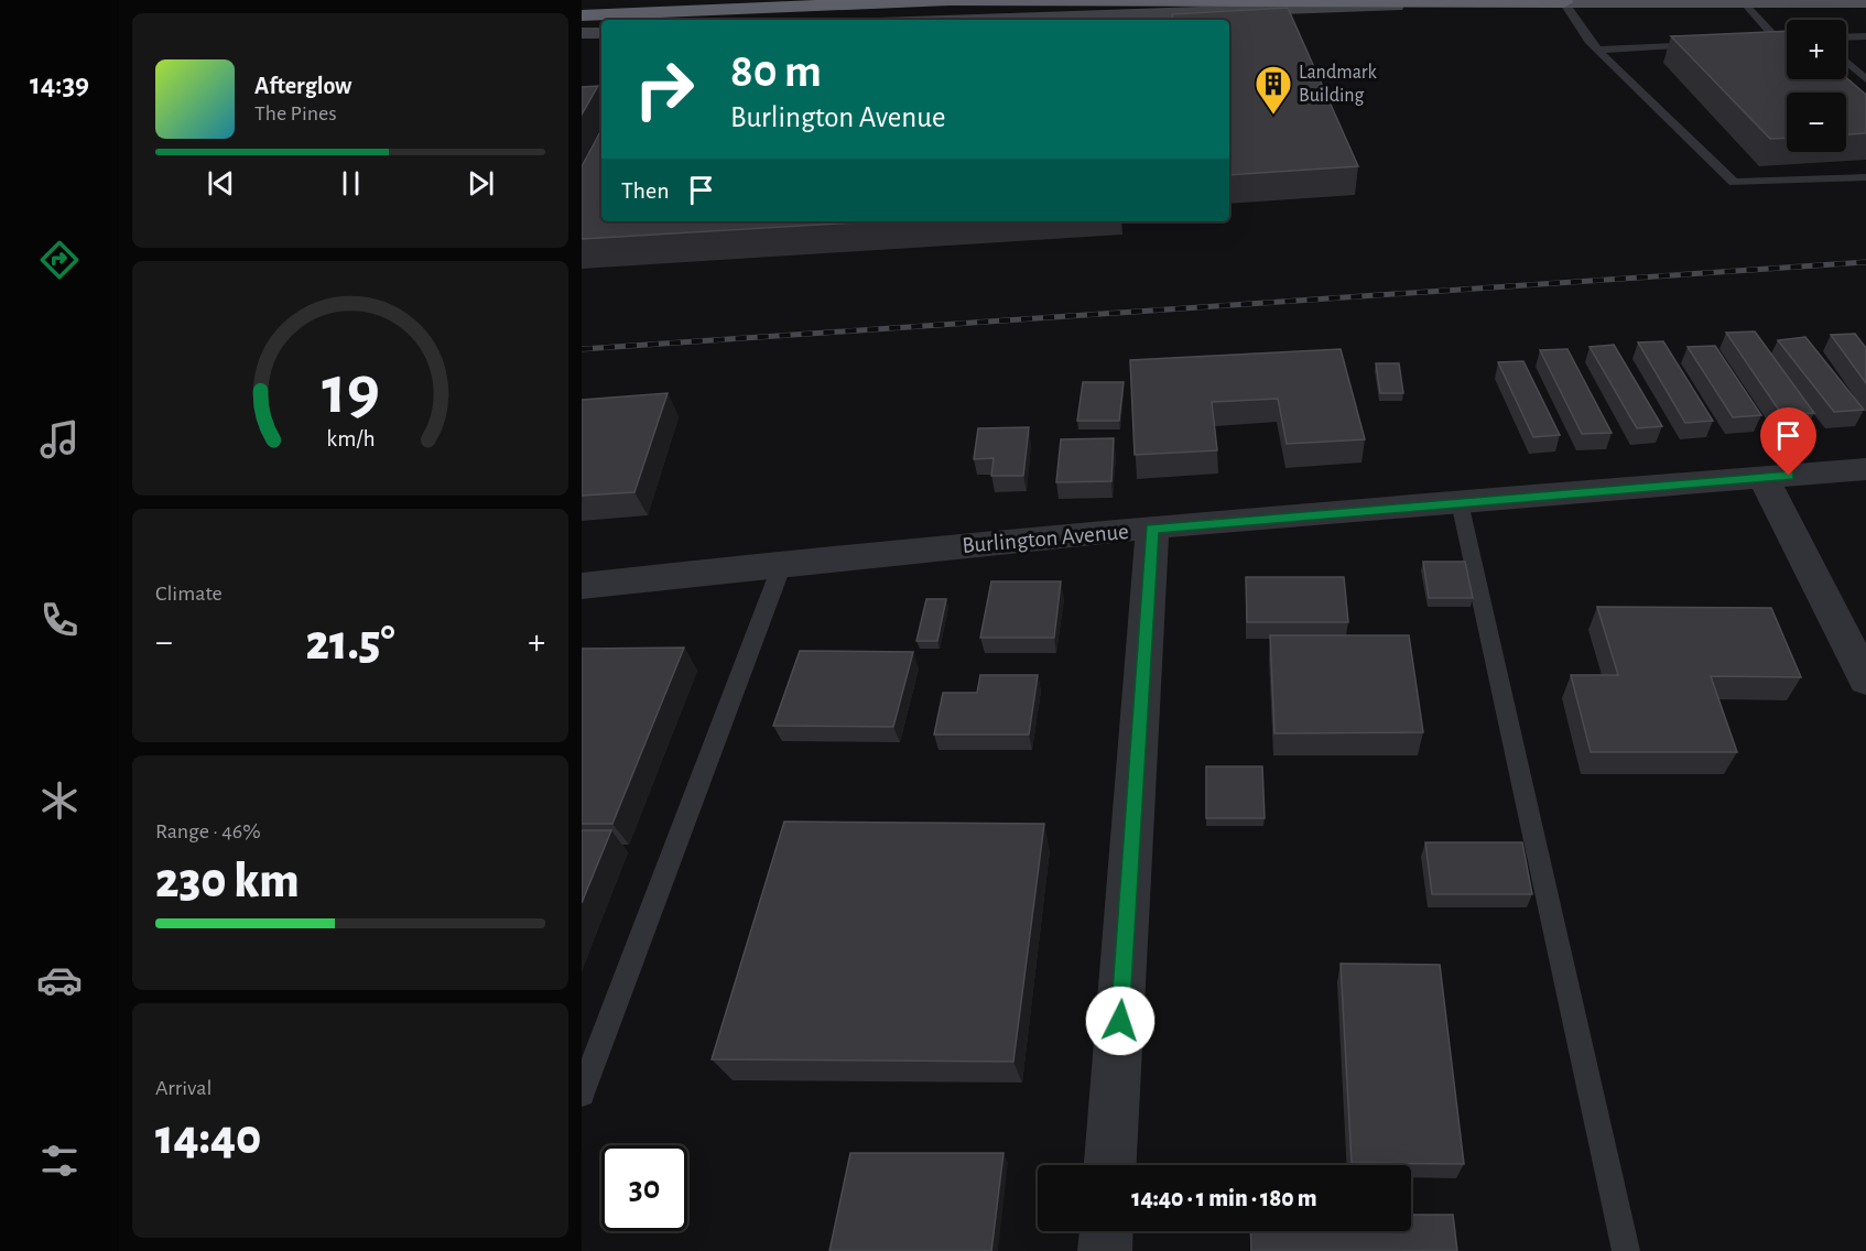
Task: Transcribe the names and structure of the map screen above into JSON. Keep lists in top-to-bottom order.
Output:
{
  "streets": {
    "street": ["Burlington Avenue"]
  },
  "places": {
    "building": ["Landmark Building"]
  },
  "page": {
    "tabs": "14:39",
    "map_buttons": ["+", "−"],
    "turn": ["80 m", "Burlington Avenue"],
    "song": ["Afterglow", "The Pines"],
    "then": "Then",
    "tile": [
      "Climate",
      ["Range · 46%", "230 km"],
      ["Arrival", "14:40"]
    ],
    "heat": ["−", "21.5°", "+"],
    "limit": "30",
    "trip": "14:40 · 1 min · 180 m",
    "gauge": ["19", "km/h"]
  }
}
